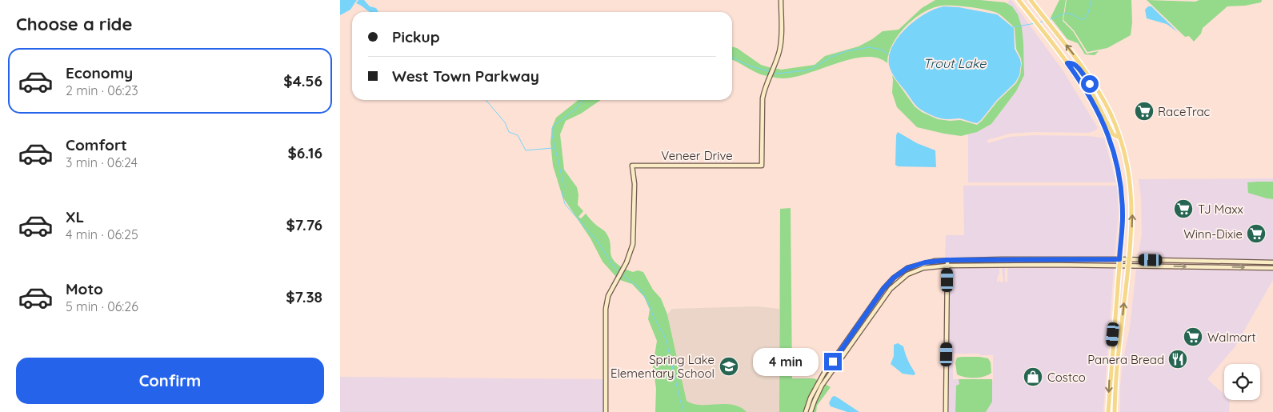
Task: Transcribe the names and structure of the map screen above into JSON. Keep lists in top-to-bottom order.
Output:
{
  "streets": {
    "main road": ["Veneer Drive"]
  },
  "water": ["Trout Lake"],
  "places": {
    "supermarket": [
      "RaceTrac",
      "TJ Maxx",
      "Winn-Dixie",
      "Walmart"
    ],
    "restaurant": ["Panera Bread"],
    "school or university": ["Spring Lake Elementary School"],
    "shop": ["Costco"]
  },
  "page": {
    "heading": "Choose a ride",
    "banner": ["Pickup", "West Town Parkway"],
    "list": [
      {
        "name": "Economy",
        "note": "2 min · 06:23",
        "value": "$4.56"
      },
      {
        "name": "Comfort",
        "note": "3 min · 06:24",
        "value": "$6.16"
      },
      {
        "name": "XL",
        "note": "4 min · 06:25",
        "value": "$7.76"
      },
      {
        "name": "Moto",
        "note": "5 min · 06:26",
        "value": "$7.38"
      }
    ],
    "bubble": "4 min",
    "buttons": "Confirm"
  }
}
